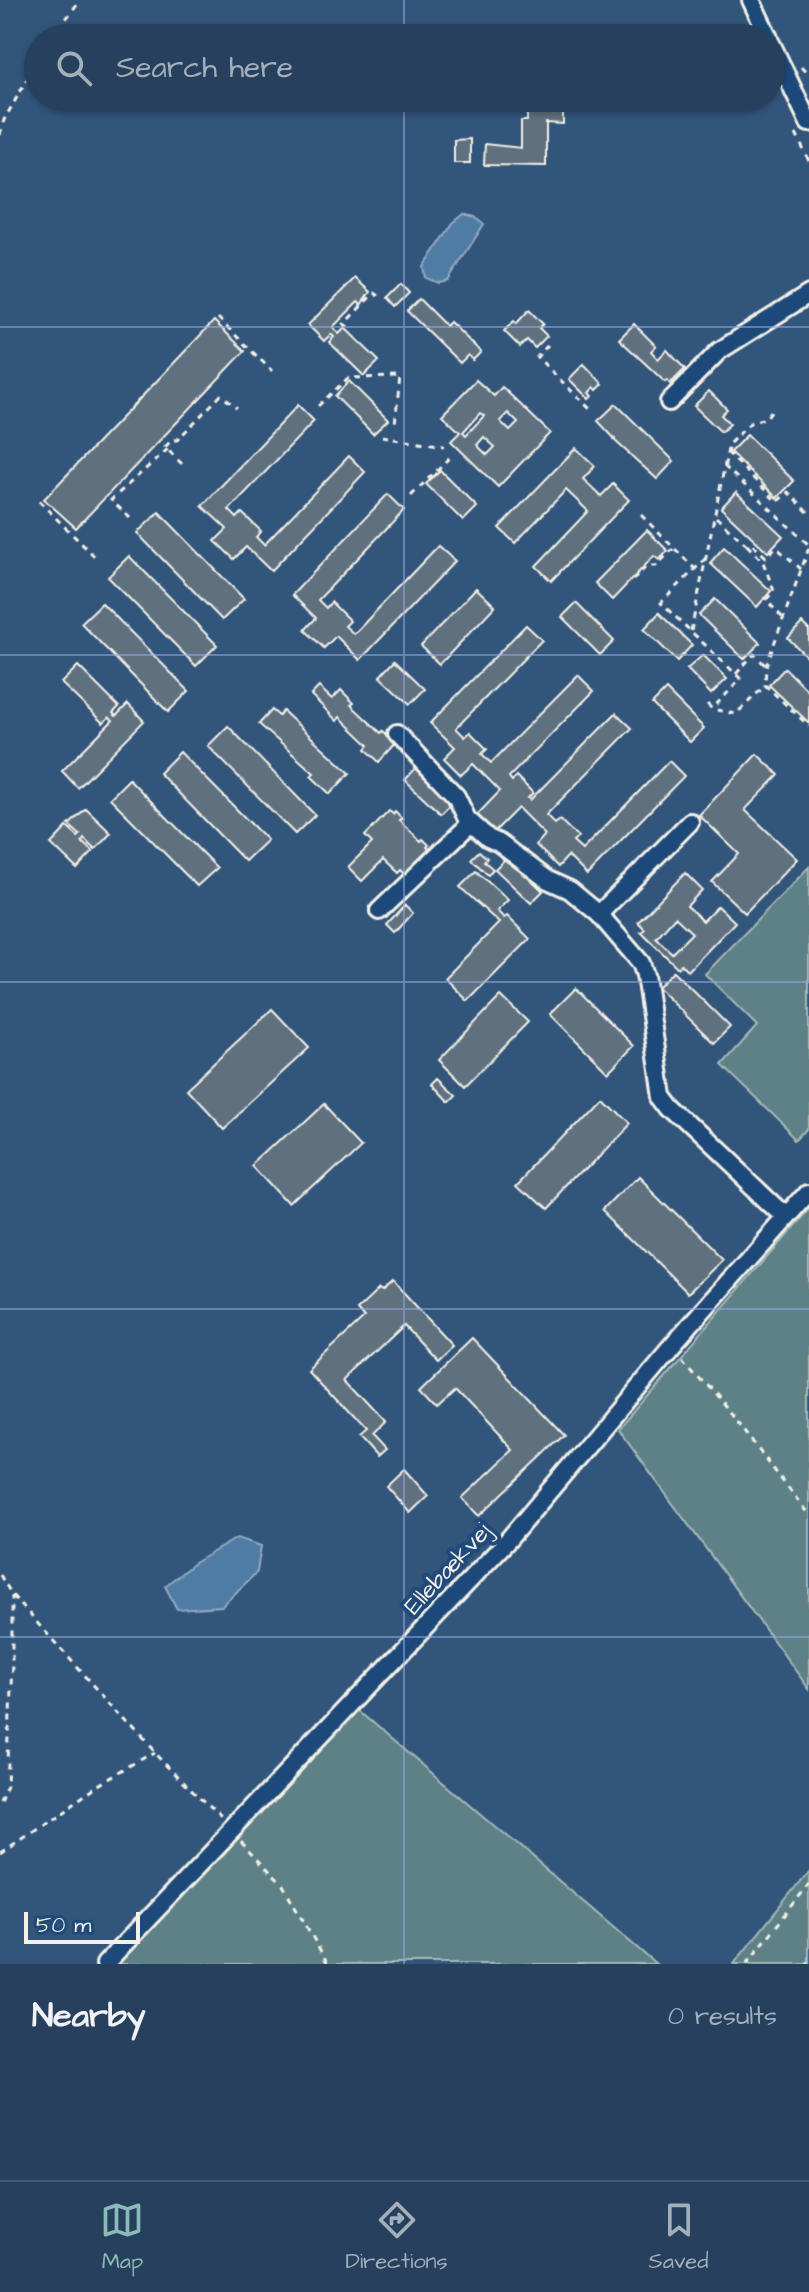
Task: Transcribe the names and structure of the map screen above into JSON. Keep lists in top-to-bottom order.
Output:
{
  "streets": {
    "street": ["Ellebækvej"]
  },
  "scale_bar": "50 m",
  "page": {
    "search": "Search here",
    "scale": "50 m",
    "heading": ["Nearby", "0 results"],
    "nav": ["Map", "Directions", "Saved"]
  }
}
